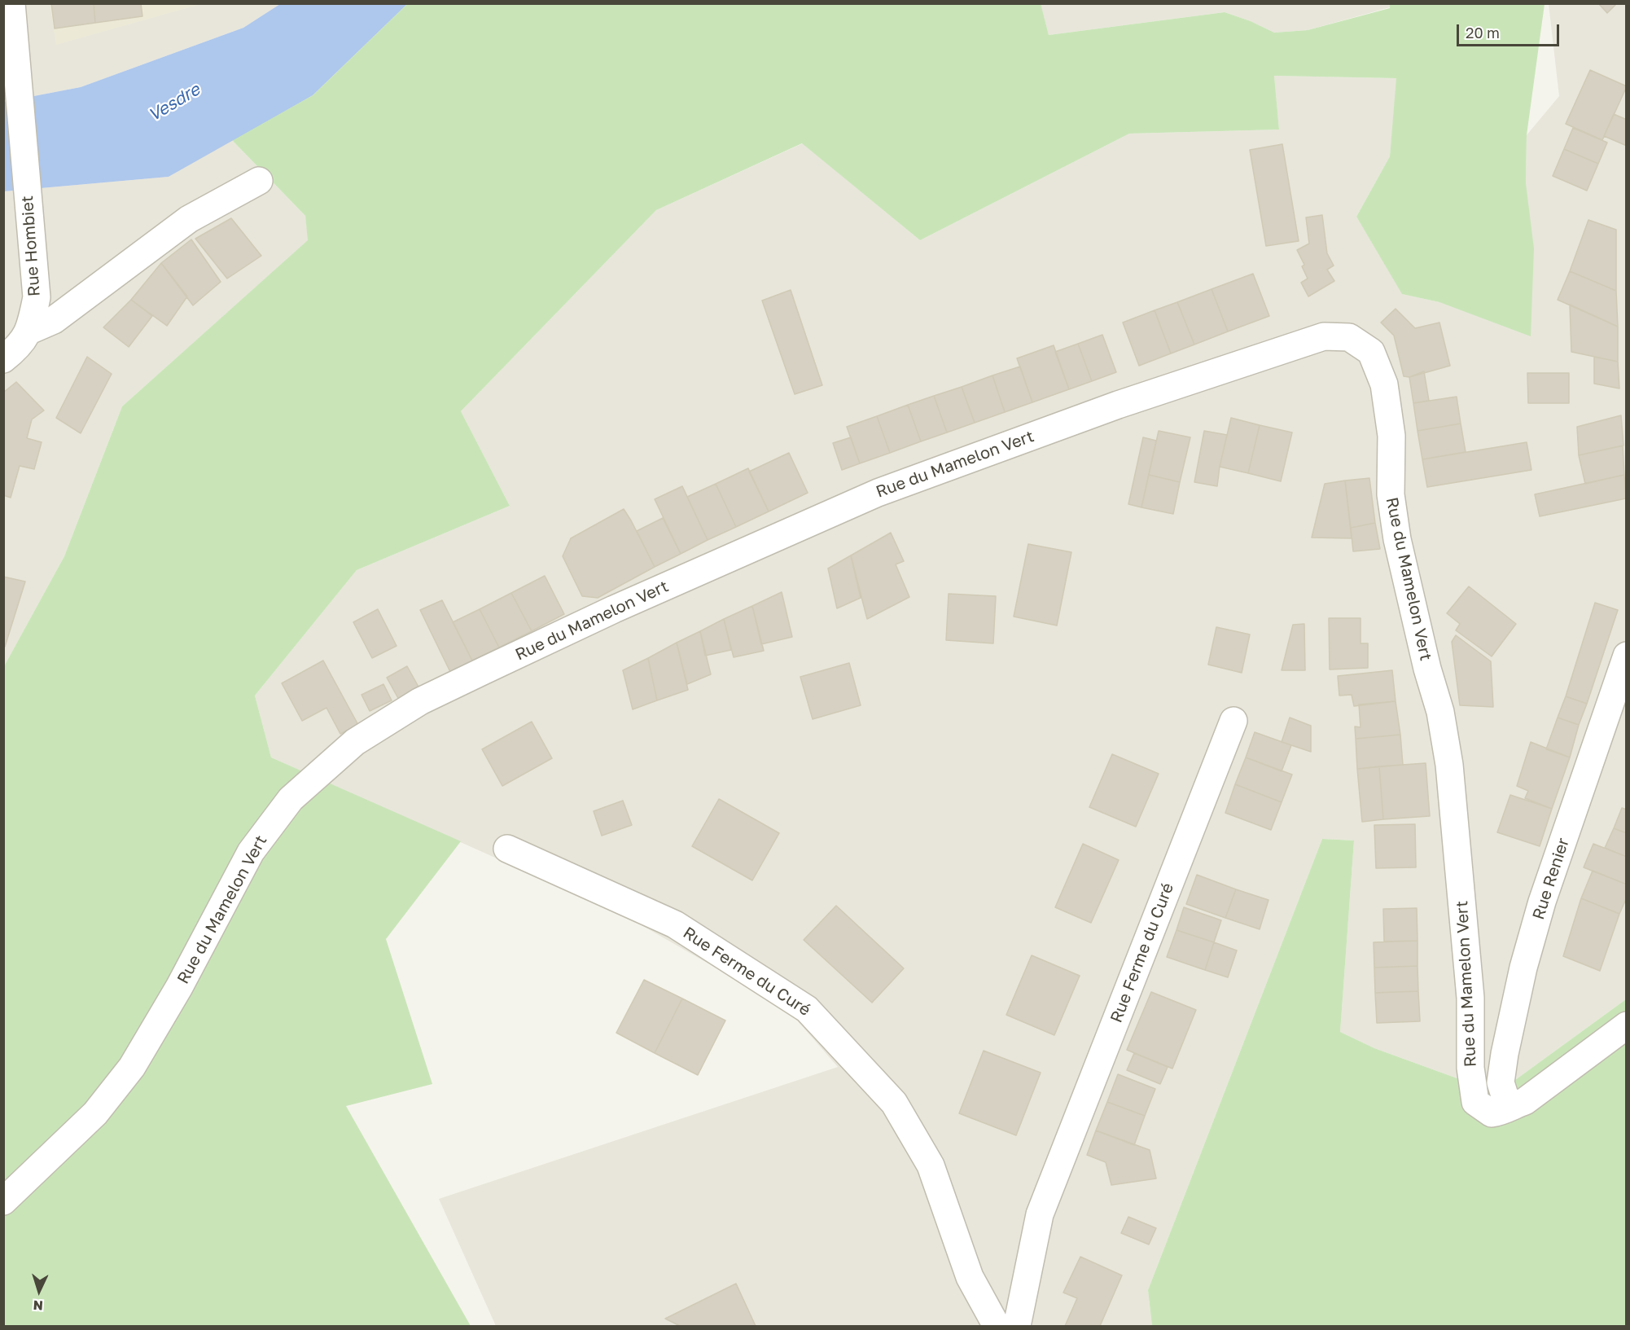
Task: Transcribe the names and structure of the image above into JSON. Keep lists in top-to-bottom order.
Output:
{
  "streets": {
    "street": [
      "Rue Hombiet",
      "Rue du Mamelon Vert",
      "Rue Renier",
      "Rue Ferme du Curé"
    ]
  },
  "crossings": [
    ["Rue du Mamelon Vert", "Rue Renier"]
  ],
  "water": ["Vesdre"],
  "scale_bar": "20 m",
  "north": "bottom"
}
